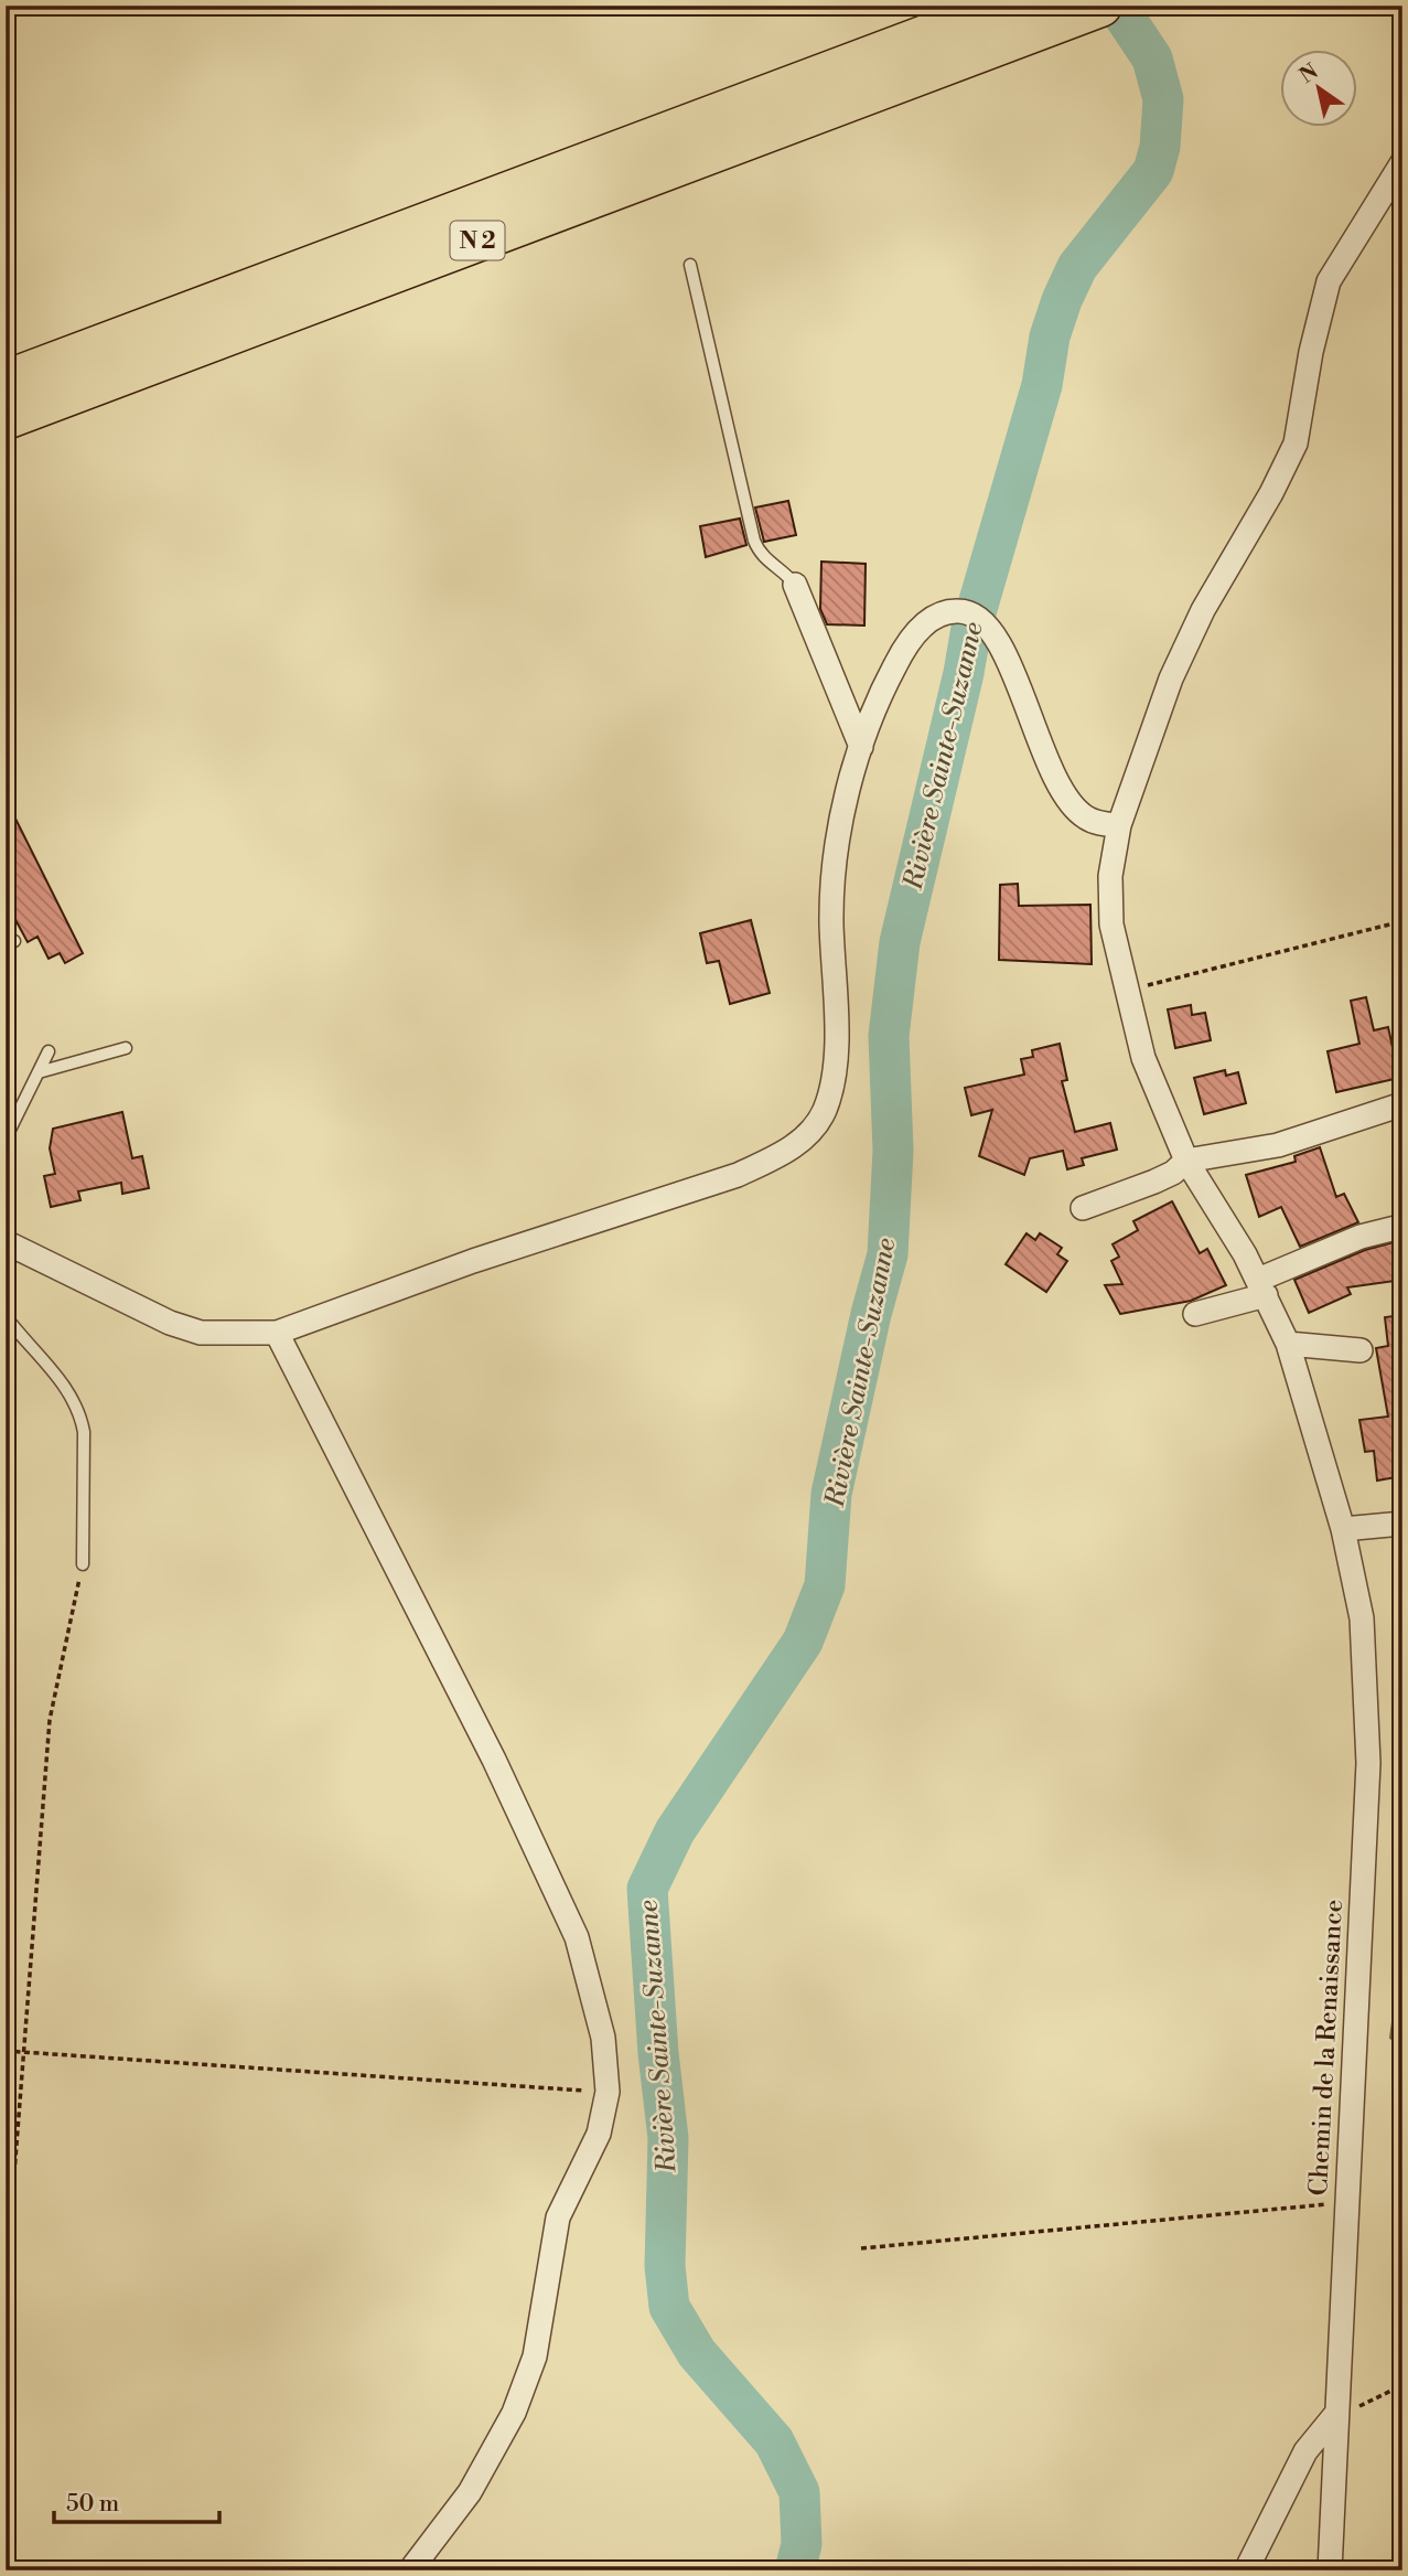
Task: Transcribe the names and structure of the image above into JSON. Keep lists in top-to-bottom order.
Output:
{
  "streets": {
    "highway": ["N 2"],
    "street": ["Chemin de la Renaissance"]
  },
  "water": ["Rivière Sainte-Suzanne"],
  "scale_bar": "50 m",
  "north": "top left"
}
